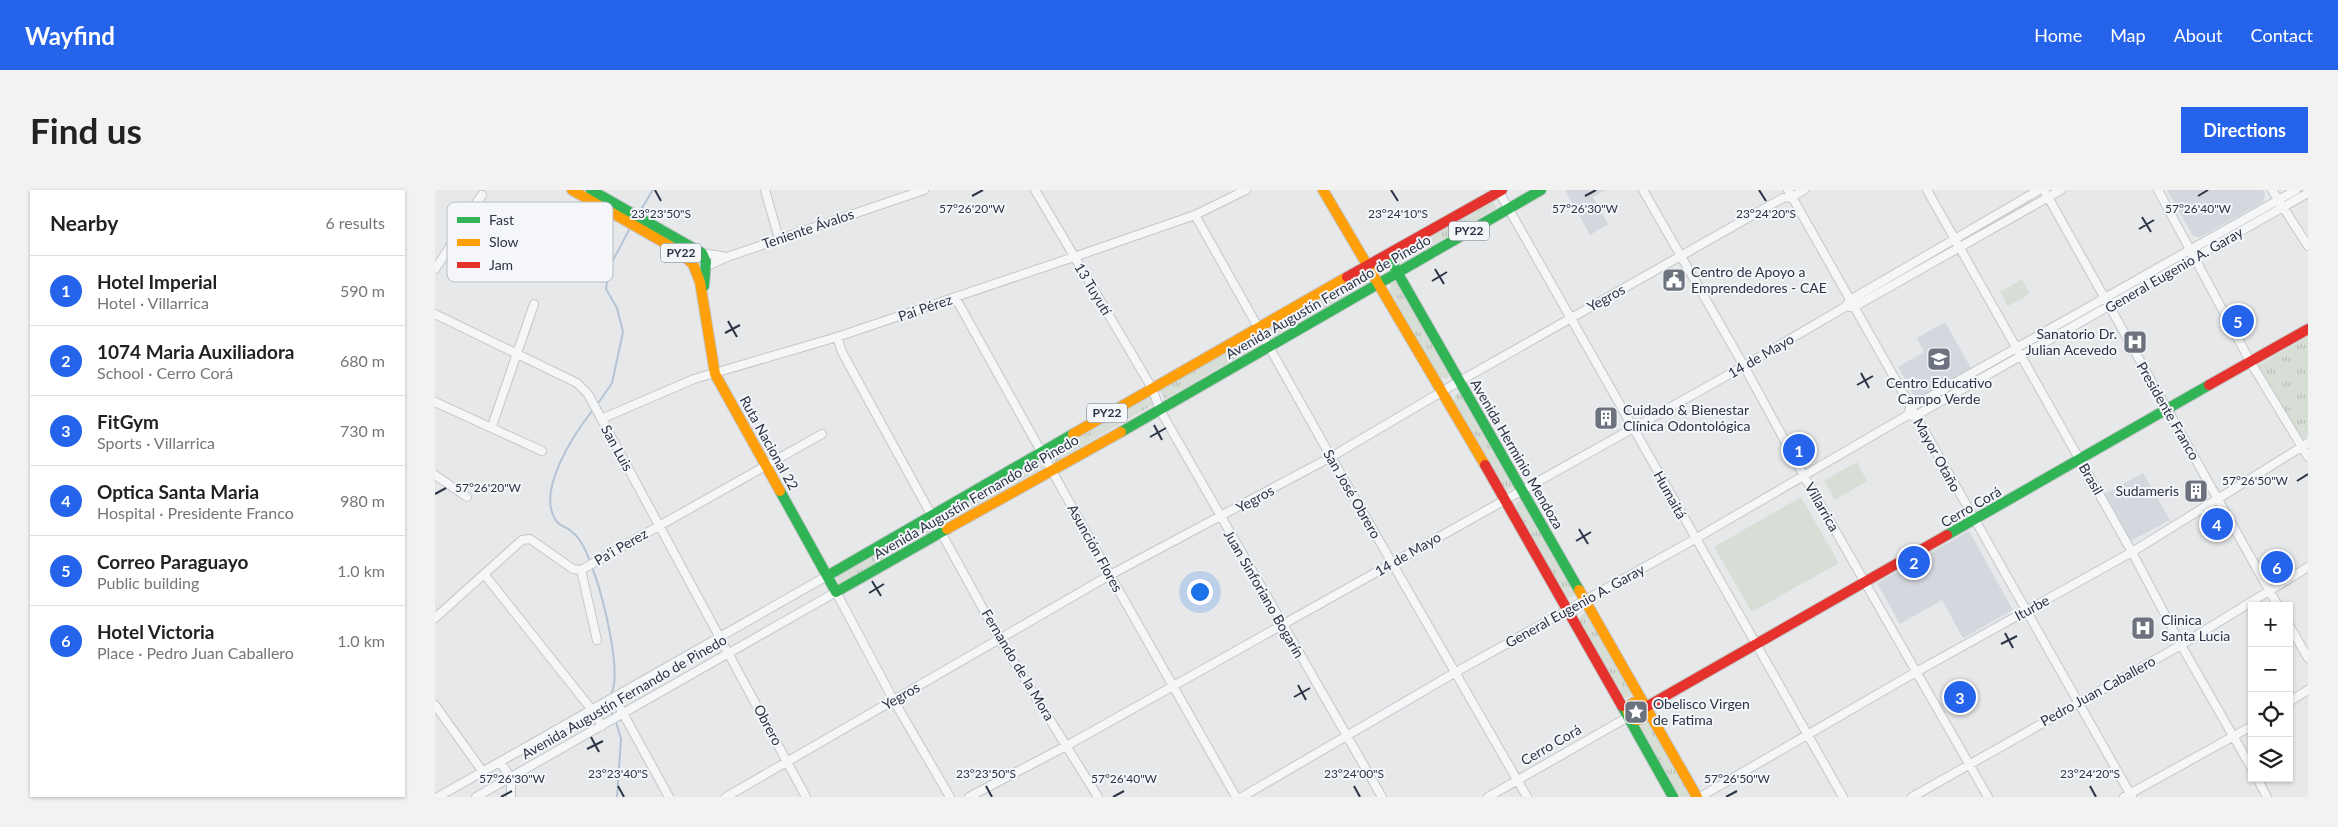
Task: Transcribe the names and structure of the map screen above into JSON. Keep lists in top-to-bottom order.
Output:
{
  "streets": {
    "main road": [
      "PY22",
      "Avenida Augustín Fernando de Pinedo",
      "Ruta Nacional 22",
      "Avenida Herminio Mendoza",
      "Cerro Corá"
    ],
    "street": [
      "Teniente Ávalos",
      "General Eugenio A. Garay",
      "13 Tuyutí",
      "Yegros",
      "Pai Pérez",
      "14 de Mayo",
      "Presidente Franco",
      "San Luis",
      "Mayor Otaño",
      "Brasil",
      "San José Obrero",
      "Humaitá",
      "Villarrica",
      "Pa'i Perez",
      "Asunción Flores",
      "Juan Sinforiano Bogarín",
      "Iturbe",
      "Fernando de la Mora",
      "Pedro Juan Caballero",
      "Obrero"
    ]
  },
  "crossings": [
    ["Teniente Ávalos", "PY22"],
    ["Teniente Ávalos", "Ruta Nacional 22"],
    ["PY22", "Ruta Nacional 22"],
    ["General Eugenio A. Garay", "Presidente Franco"],
    ["General Eugenio A. Garay", "Avenida Herminio Mendoza"],
    ["General Eugenio A. Garay", "Mayor Otaño"],
    ["General Eugenio A. Garay", "Brasil"],
    ["General Eugenio A. Garay", "San José Obrero"],
    ["General Eugenio A. Garay", "Humaitá"],
    ["General Eugenio A. Garay", "Villarrica"],
    ["General Eugenio A. Garay", "Juan Sinforiano Bogarín"],
    ["13 Tuyutí", "Avenida Augustín Fernando de Pinedo"],
    ["13 Tuyutí", "Pai Pérez"],
    ["13 Tuyutí", "Juan Sinforiano Bogarín"],
    ["Avenida Augustín Fernando de Pinedo", "Ruta Nacional 22"],
    ["Avenida Augustín Fernando de Pinedo", "San Luis"],
    ["Avenida Augustín Fernando de Pinedo", "Avenida Herminio Mendoza"],
    ["Avenida Augustín Fernando de Pinedo", "San José Obrero"],
    ["Avenida Augustín Fernando de Pinedo", "Humaitá"],
    ["Avenida Augustín Fernando de Pinedo", "Asunción Flores"],
    ["Avenida Augustín Fernando de Pinedo", "Juan Sinforiano Bogarín"],
    ["Avenida Augustín Fernando de Pinedo", "Fernando de la Mora"],
    ["Avenida Augustín Fernando de Pinedo", "Obrero"],
    ["Yegros", "Avenida Herminio Mendoza"],
    ["Yegros", "Mayor Otaño"],
    ["Yegros", "San José Obrero"],
    ["Yegros", "Humaitá"],
    ["Yegros", "Villarrica"],
    ["Yegros", "Asunción Flores"],
    ["Yegros", "Juan Sinforiano Bogarín"],
    ["Yegros", "Fernando de la Mora"],
    ["Yegros", "Obrero"],
    ["Pai Pérez", "Ruta Nacional 22"],
    ["Pai Pérez", "San Luis"],
    ["Pai Pérez", "San José Obrero"],
    ["Pai Pérez", "Asunción Flores"],
    ["Pai Pérez", "Fernando de la Mora"],
    ["14 de Mayo", "Presidente Franco"],
    ["14 de Mayo", "Avenida Herminio Mendoza"],
    ["14 de Mayo", "Mayor Otaño"],
    ["14 de Mayo", "Brasil"],
    ["14 de Mayo", "San José Obrero"],
    ["14 de Mayo", "Humaitá"],
    ["14 de Mayo", "Villarrica"],
    ["14 de Mayo", "Asunción Flores"],
    ["14 de Mayo", "Juan Sinforiano Bogarín"],
    ["14 de Mayo", "Fernando de la Mora"],
    ["Presidente Franco", "Cerro Corá"],
    ["Presidente Franco", "Iturbe"],
    ["Presidente Franco", "Pedro Juan Caballero"],
    ["Ruta Nacional 22", "Pa'i Perez"],
    ["San Luis", "Pa'i Perez"],
    ["San Luis", "Obrero"],
    ["Avenida Herminio Mendoza", "Cerro Corá"],
    ["Avenida Herminio Mendoza", "Iturbe"],
    ["Mayor Otaño", "Cerro Corá"],
    ["Mayor Otaño", "Iturbe"],
    ["Mayor Otaño", "Pedro Juan Caballero"],
    ["Brasil", "Cerro Corá"],
    ["Brasil", "Iturbe"],
    ["Brasil", "Pedro Juan Caballero"],
    ["San José Obrero", "Cerro Corá"],
    ["Humaitá", "Cerro Corá"],
    ["Humaitá", "Iturbe"],
    ["Villarrica", "Cerro Corá"],
    ["Villarrica", "Iturbe"],
    ["Villarrica", "Pedro Juan Caballero"]
  ],
  "places": {
    "public building": ["Centro de Apoyo a Emprendedores - CAE"],
    "hospital": ["Sanatorio Dr. Julian Acevedo", "Clinica Santa Lucia"],
    "school or university": ["Centro Educativo Campo Verde"],
    "building": ["Cuidado & Bienestar Clínica Odontológica", "Sudameris"],
    "place": ["Obelisco Virgen de Fatima"]
  },
  "legend": ["Fast", "Slow", "Jam"],
  "page": {
    "header": "Wayfind",
    "nav": [
      "Home",
      "Map",
      "About",
      "Contact"
    ],
    "buttons": "Directions",
    "title": "Find us",
    "heading": ["Nearby", "6 results"],
    "list": [
      {
        "mark": "1",
        "name": "Hotel Imperial",
        "note": "Hotel · Villarrica",
        "value": "590 m"
      },
      {
        "mark": "2",
        "name": "1074 Maria Auxiliadora",
        "note": "School · Cerro Corá",
        "value": "680 m"
      },
      {
        "mark": "3",
        "name": "FitGym",
        "note": "Sports · Villarrica",
        "value": "730 m"
      },
      {
        "mark": "4",
        "name": "Optica Santa Maria",
        "note": "Hospital · Presidente Franco",
        "value": "980 m"
      },
      {
        "mark": "5",
        "name": "Correo Paraguayo",
        "note": "Public building",
        "value": "1.0 km"
      },
      {
        "mark": "6",
        "name": "Hotel Victoria",
        "note": "Place · Pedro Juan Caballero",
        "value": "1.0 km"
      }
    ],
    "pins": [
      "5",
      "1",
      "4",
      "2",
      "6",
      "3"
    ],
    "map_buttons": ["+", "−"]
  },
  "coordinates": [
    "57°26'30\"W",
    "57°26'20\"W",
    "57°26'40\"W",
    "23°23'50\"S",
    "23°24'10\"S",
    "23°24'20\"S",
    "57°26'50\"W",
    "23°23'40\"S",
    "23°24'00\"S"
  ]
}
